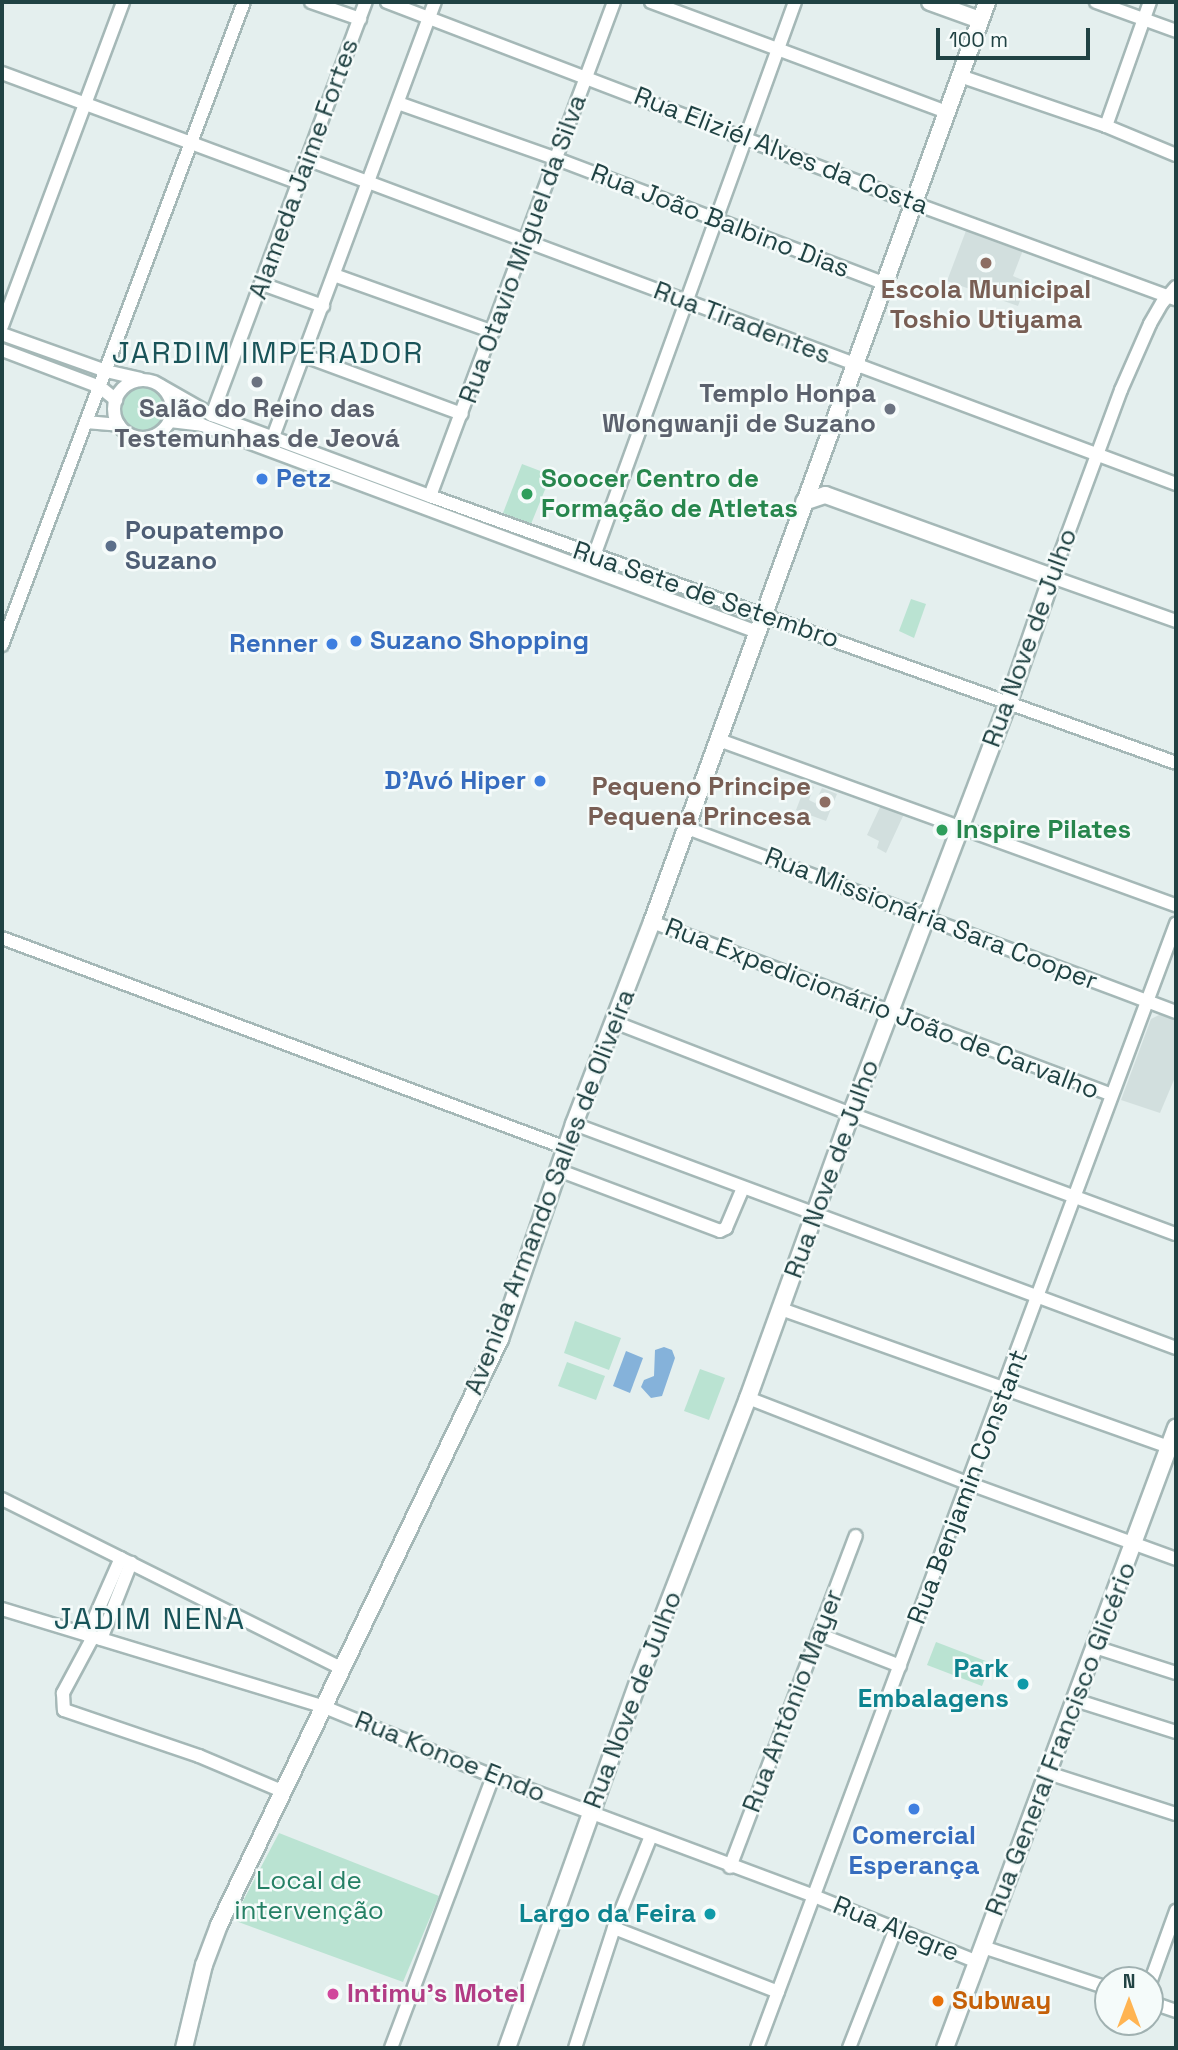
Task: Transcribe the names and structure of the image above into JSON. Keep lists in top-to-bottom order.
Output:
{
  "streets": {
    "main road": ["Rua Nove de Julho", "Avenida Armando Salles de Oliveira", "Rua General Francisco Glicério"],
    "street": [
      "Rua Eliziél Alves da Costa",
      "Alameda Jaime Fortes",
      "Rua João Balbino Dias",
      "Rua Otavio Miguel da Silva",
      "Rua Tiradentes",
      "Rua Sete de Setembro",
      "Rua Missionária Sara Cooper",
      "Rua Expedicionário João de Carvalho",
      "Rua Benjamin Constant",
      "Rua Antônio Mayer",
      "Rua Konoe Endo",
      "Rua Alegre"
    ]
  },
  "crossings": [
    ["Rua Eliziél Alves da Costa", "Rua Otavio Miguel da Silva"],
    ["Rua Eliziél Alves da Costa", "Rua Nove de Julho"],
    ["Rua Eliziél Alves da Costa", "Avenida Armando Salles de Oliveira"],
    ["Alameda Jaime Fortes", "Rua Tiradentes"],
    ["Alameda Jaime Fortes", "Rua Sete de Setembro"],
    ["Rua João Balbino Dias", "Rua Otavio Miguel da Silva"],
    ["Rua João Balbino Dias", "Avenida Armando Salles de Oliveira"],
    ["Rua Otavio Miguel da Silva", "Rua Tiradentes"],
    ["Rua Otavio Miguel da Silva", "Rua Sete de Setembro"],
    ["Rua Tiradentes", "Rua Nove de Julho"],
    ["Rua Tiradentes", "Avenida Armando Salles de Oliveira"],
    ["Rua Sete de Setembro", "Rua Nove de Julho"],
    ["Rua Sete de Setembro", "Avenida Armando Salles de Oliveira"],
    ["Rua Nove de Julho", "Rua Missionária Sara Cooper"],
    ["Rua Nove de Julho", "Rua Expedicionário João de Carvalho"],
    ["Rua Nove de Julho", "Rua Konoe Endo"],
    ["Rua Missionária Sara Cooper", "Avenida Armando Salles de Oliveira"],
    ["Rua Missionária Sara Cooper", "Rua Benjamin Constant"],
    ["Rua Expedicionário João de Carvalho", "Avenida Armando Salles de Oliveira"],
    ["Rua Expedicionário João de Carvalho", "Rua Benjamin Constant"],
    ["Avenida Armando Salles de Oliveira", "Rua Konoe Endo"],
    ["Rua Benjamin Constant", "Rua Konoe Endo"],
    ["Rua Benjamin Constant", "Rua Alegre"],
    ["Rua Antônio Mayer", "Rua Konoe Endo"],
    ["Rua General Francisco Glicério", "Rua Alegre"],
    ["Rua Konoe Endo", "Rua Alegre"]
  ],
  "districts": ["JARDIM IMPERADOR", "JADIM NENA"],
  "parks": ["Local de intervenção"],
  "places": [
    "Escola Municipal Toshio Utiyama",
    "Salão do Reino das Testemunhas de Jeová",
    "Templo Honpa Wongwanji de Suzano",
    "Petz",
    "Soocer Centro de Formação de Atletas",
    "Poupatempo Suzano",
    "Suzano Shopping",
    "Renner",
    "D'Avó Hiper",
    "Pequeno Principe Pequena Princesa",
    "Inspire Pilates",
    "Park Embalagens",
    "Comercial Esperança",
    "Largo da Feira",
    "Intimu's Motel",
    "Subway"
  ],
  "scale_bar": "100 m",
  "north": "top"
}
